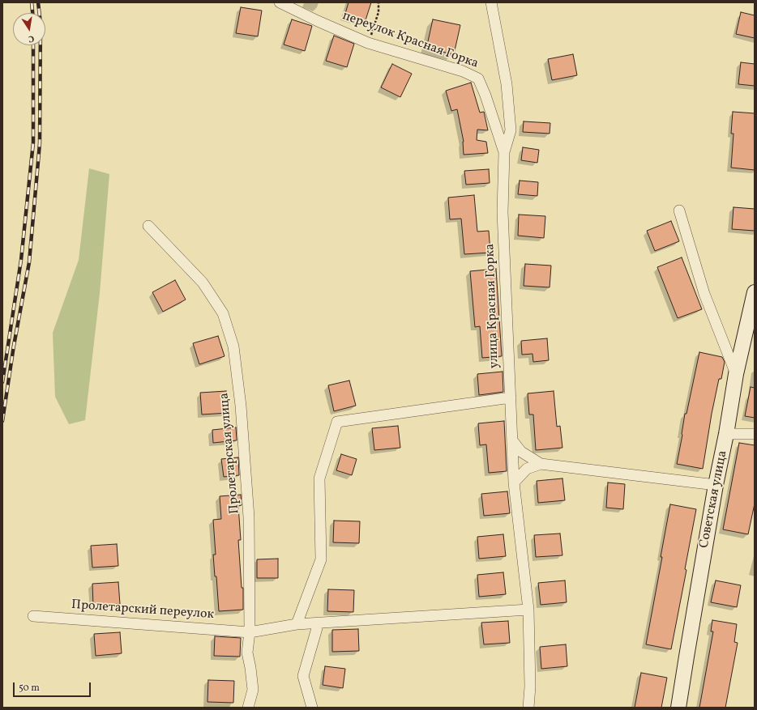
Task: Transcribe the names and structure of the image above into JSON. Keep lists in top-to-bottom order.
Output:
{
  "streets": {
    "main road": ["Советская улица"],
    "street": [
      "переулок Красная Горка",
      "улица Красная Горка",
      "Пролетарская улица",
      "Пролетарский переулок"
    ]
  },
  "crossings": [
    ["переулок Красная Горка", "улица Красная Горка"],
    ["улица Красная Горка", "Пролетарский переулок"],
    ["Пролетарская улица", "Пролетарский переулок"]
  ],
  "scale_bar": "50 m",
  "north": "bottom"
}
